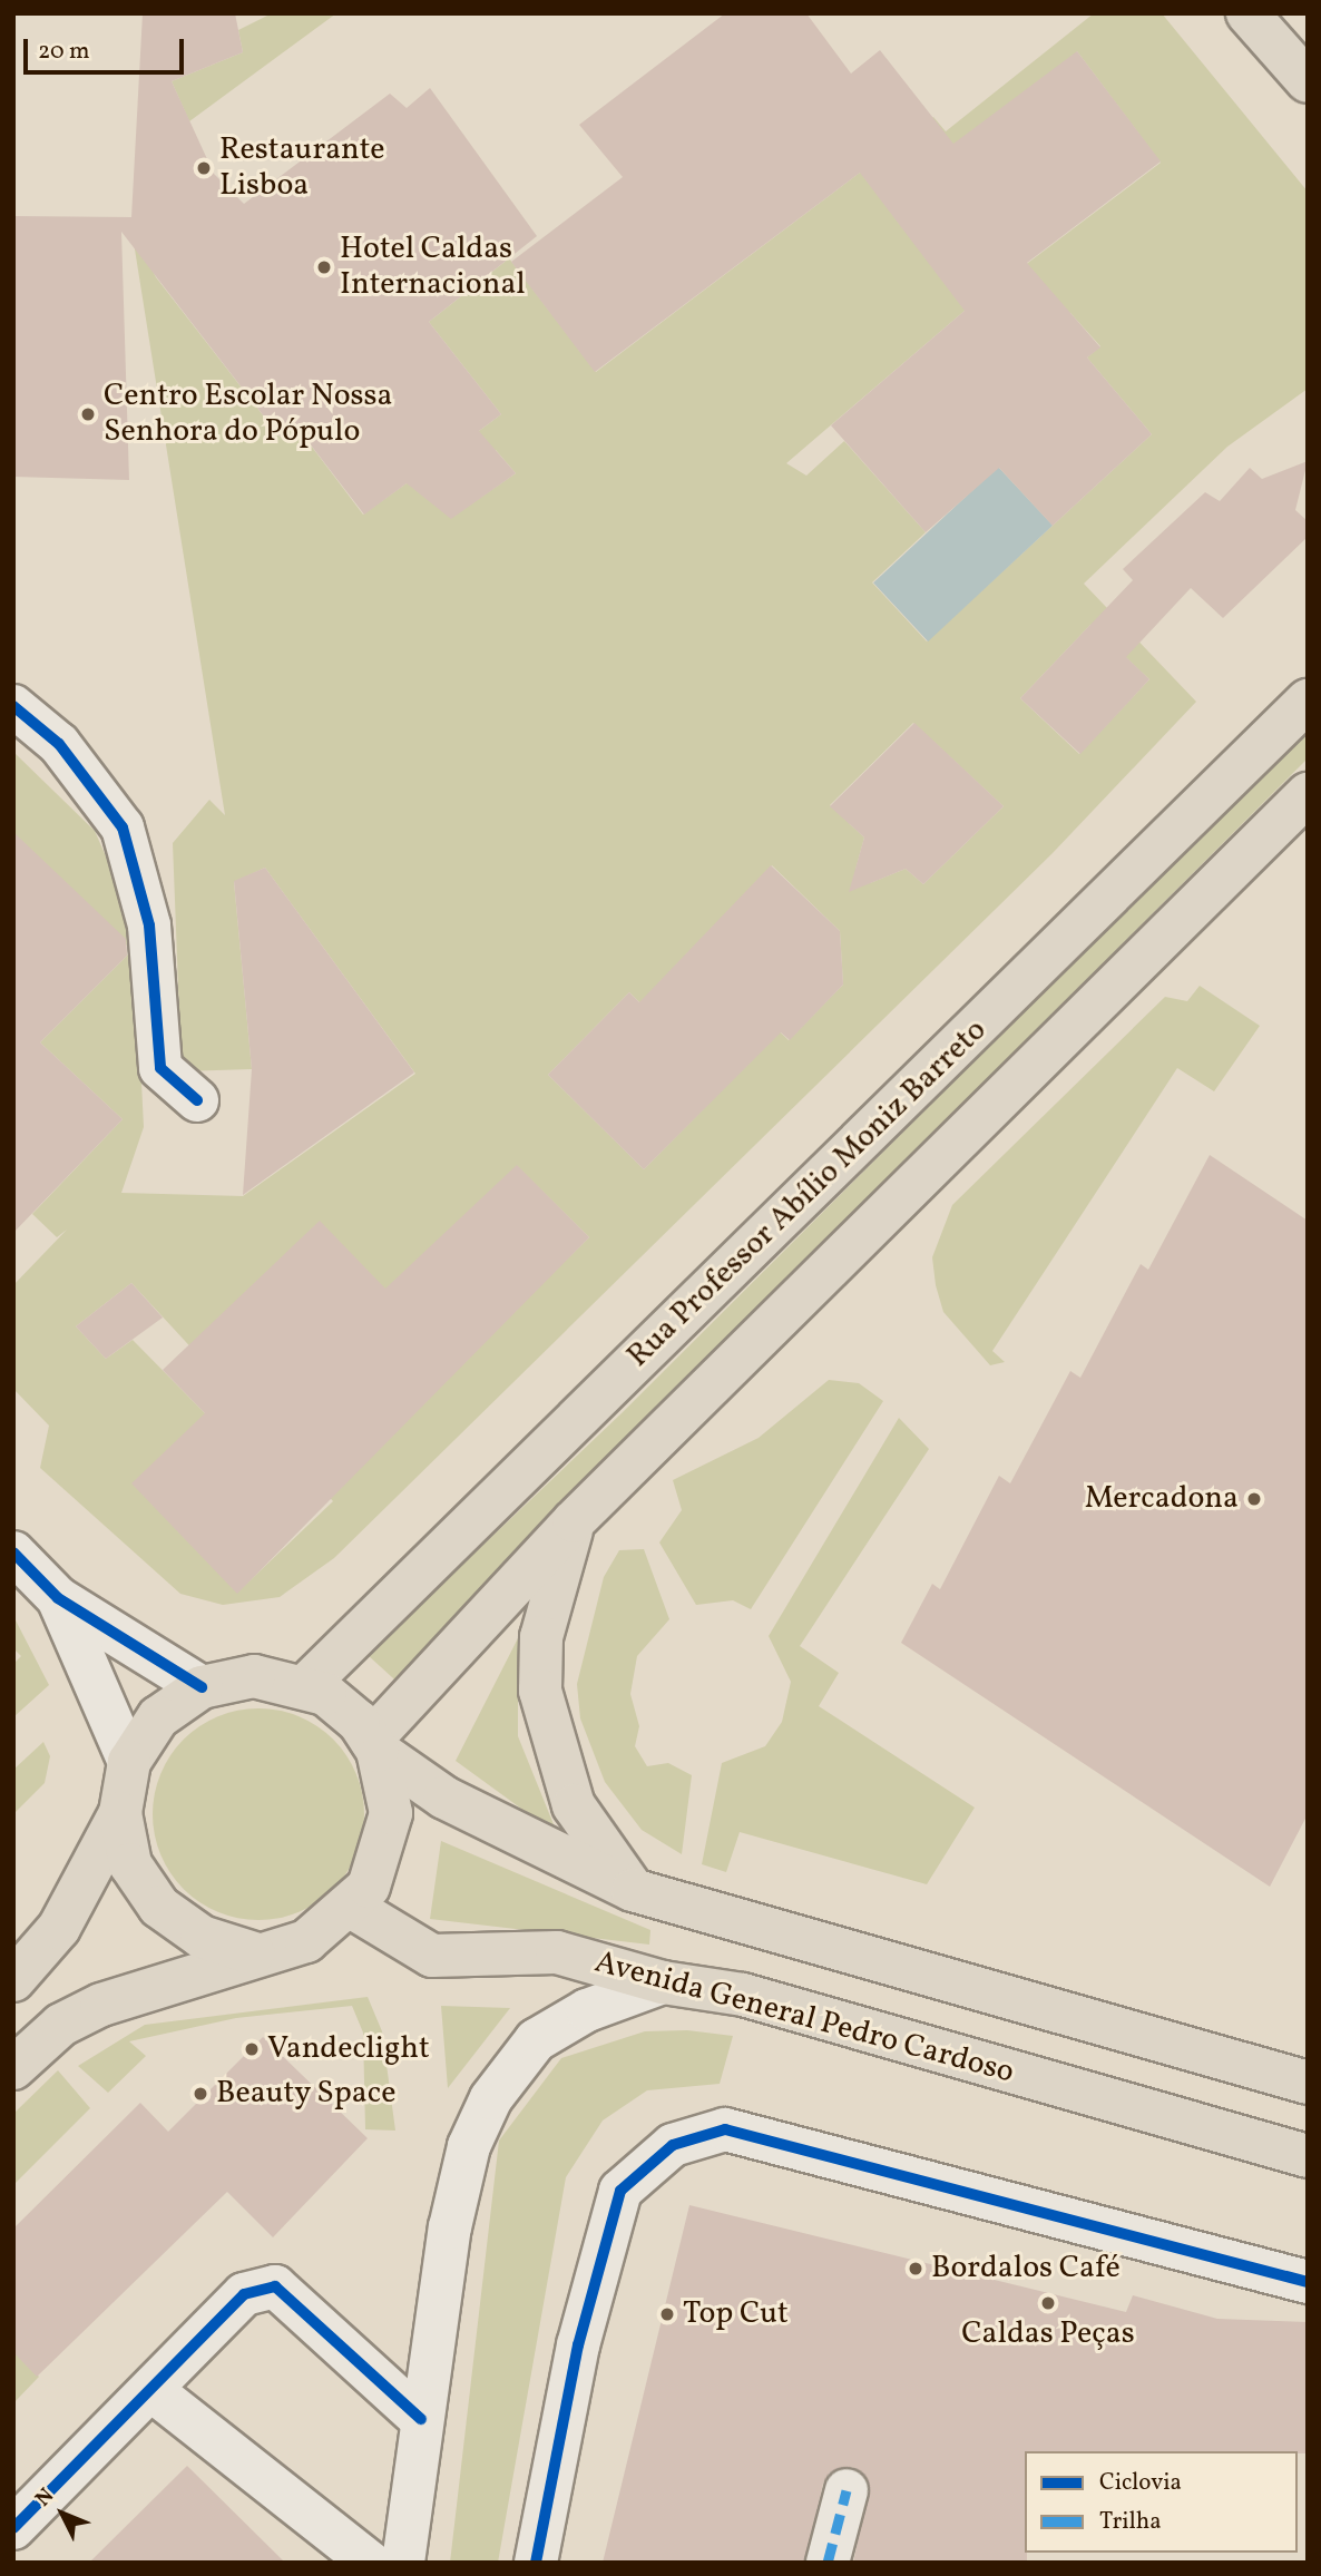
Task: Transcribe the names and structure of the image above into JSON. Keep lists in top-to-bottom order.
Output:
{
  "streets": {
    "main road": ["Rua Professor Abílio Moniz Barreto", "Avenida General Pedro Cardoso"]
  },
  "crossings": [
    ["Rua Professor Abílio Moniz Barreto", "Avenida General Pedro Cardoso"]
  ],
  "places": [
    "Restaurante Lisboa",
    "Hotel Caldas Internacional",
    "Centro Escolar Nossa Senhora do Pópulo",
    "Mercadona",
    "Vandeclight",
    "Beauty Space",
    "Bordalos Café",
    "Caldas Peças",
    "Top Cut"
  ],
  "legend": ["Ciclovia", "Trilha"],
  "scale_bar": "20 m",
  "north": "top left"
}
